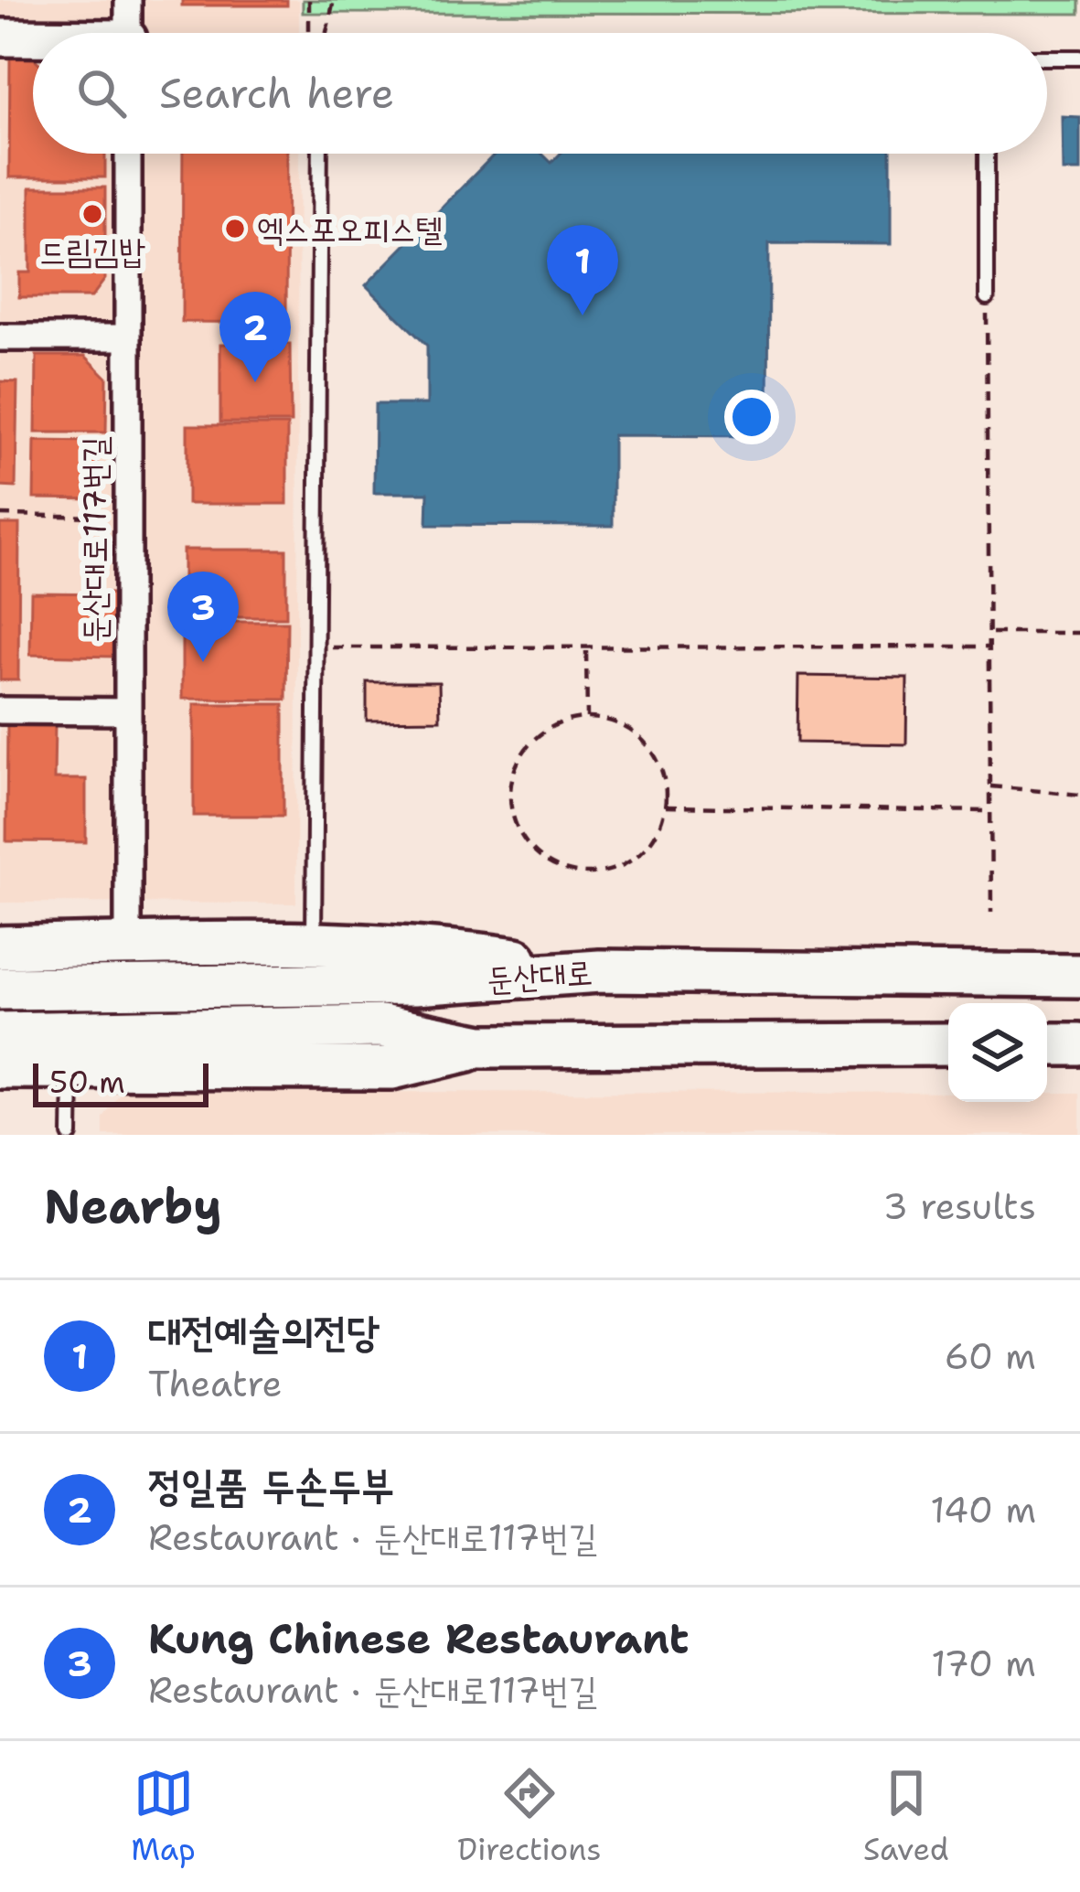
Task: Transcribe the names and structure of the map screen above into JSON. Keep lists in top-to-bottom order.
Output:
{
  "streets": {
    "main road": ["둔산대로"],
    "street": ["둔산대로117번길"]
  },
  "places": ["드림김밥", "엑스포오피스텔"],
  "scale_bar": "50 m",
  "page": {
    "search": "Search here",
    "pins": ["1", "2", "3"],
    "scale": "50 m",
    "heading": ["Nearby", "3 results"],
    "list": [
      {
        "mark": "1",
        "name": "대전예술의전당",
        "note": "Theatre",
        "value": "60 m"
      },
      {
        "mark": "2",
        "name": "정일품 두손두부",
        "note": "Restaurant · 둔산대로117번길",
        "value": "140 m"
      },
      {
        "mark": "3",
        "name": "Kung Chinese Restaurant",
        "note": "Restaurant · 둔산대로117번길",
        "value": "170 m"
      }
    ],
    "nav": ["Map", "Directions", "Saved"]
  }
}
